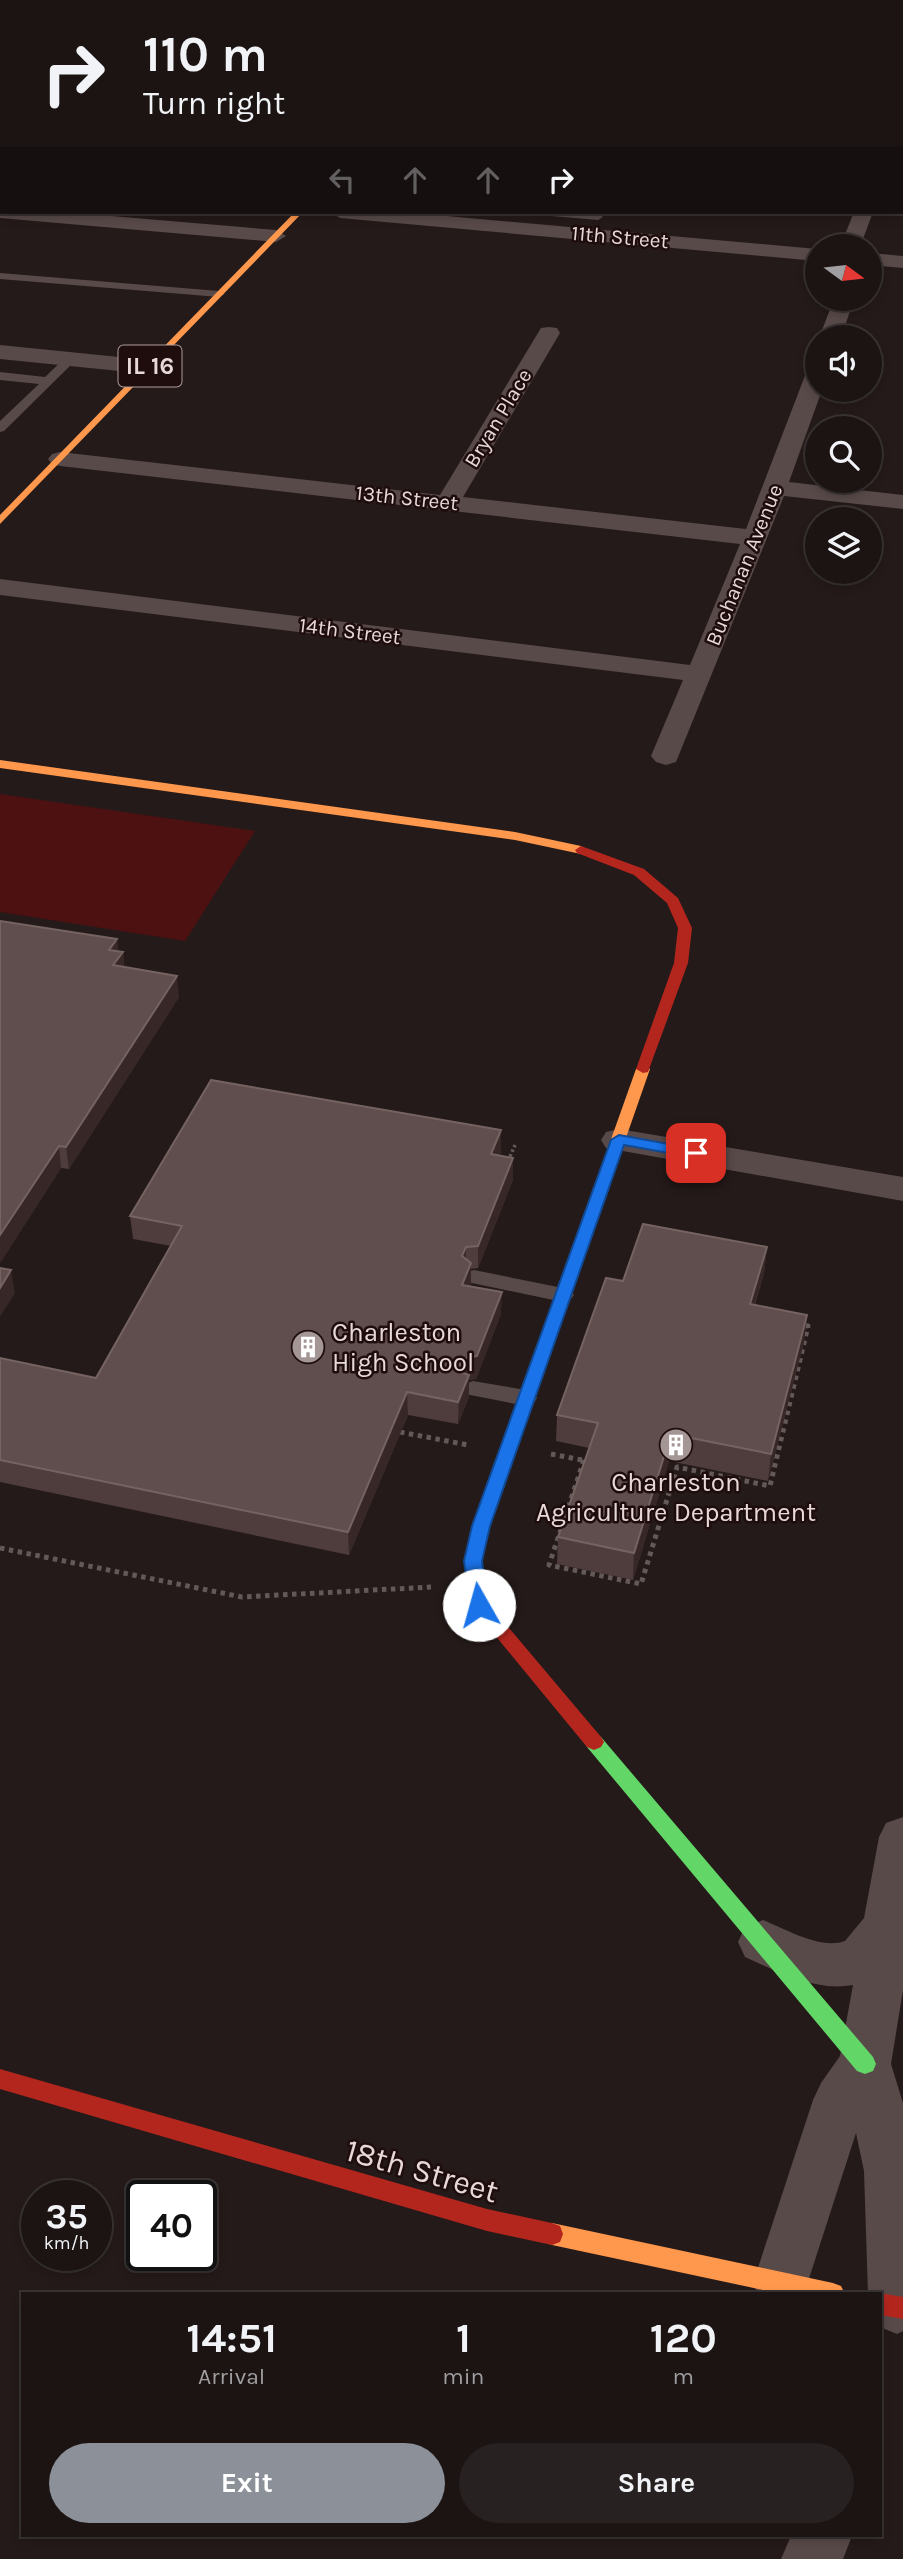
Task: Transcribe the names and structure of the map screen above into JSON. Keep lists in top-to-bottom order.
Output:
{
  "streets": {
    "street": [
      "11th Street",
      "IL 16",
      "Bryan Place",
      "13th Street",
      "Buchanan Avenue",
      "14th Street",
      "18th Street"
    ]
  },
  "crossings": [
    ["IL 16", "13th Street"],
    ["Bryan Place", "13th Street"],
    ["13th Street", "Buchanan Avenue"],
    ["Buchanan Avenue", "14th Street"]
  ],
  "places": {
    "building": ["Charleston High School", "Charleston Agriculture Department"]
  },
  "north": "right",
  "page": {
    "turn": ["110 m", "Turn right"],
    "speed": "35 km/h",
    "limit": "40",
    "eta": [
      "14:51",
      "Arrival",
      "1",
      "min",
      "120",
      "m"
    ],
    "buttons": ["Exit", "Share"]
  }
}
